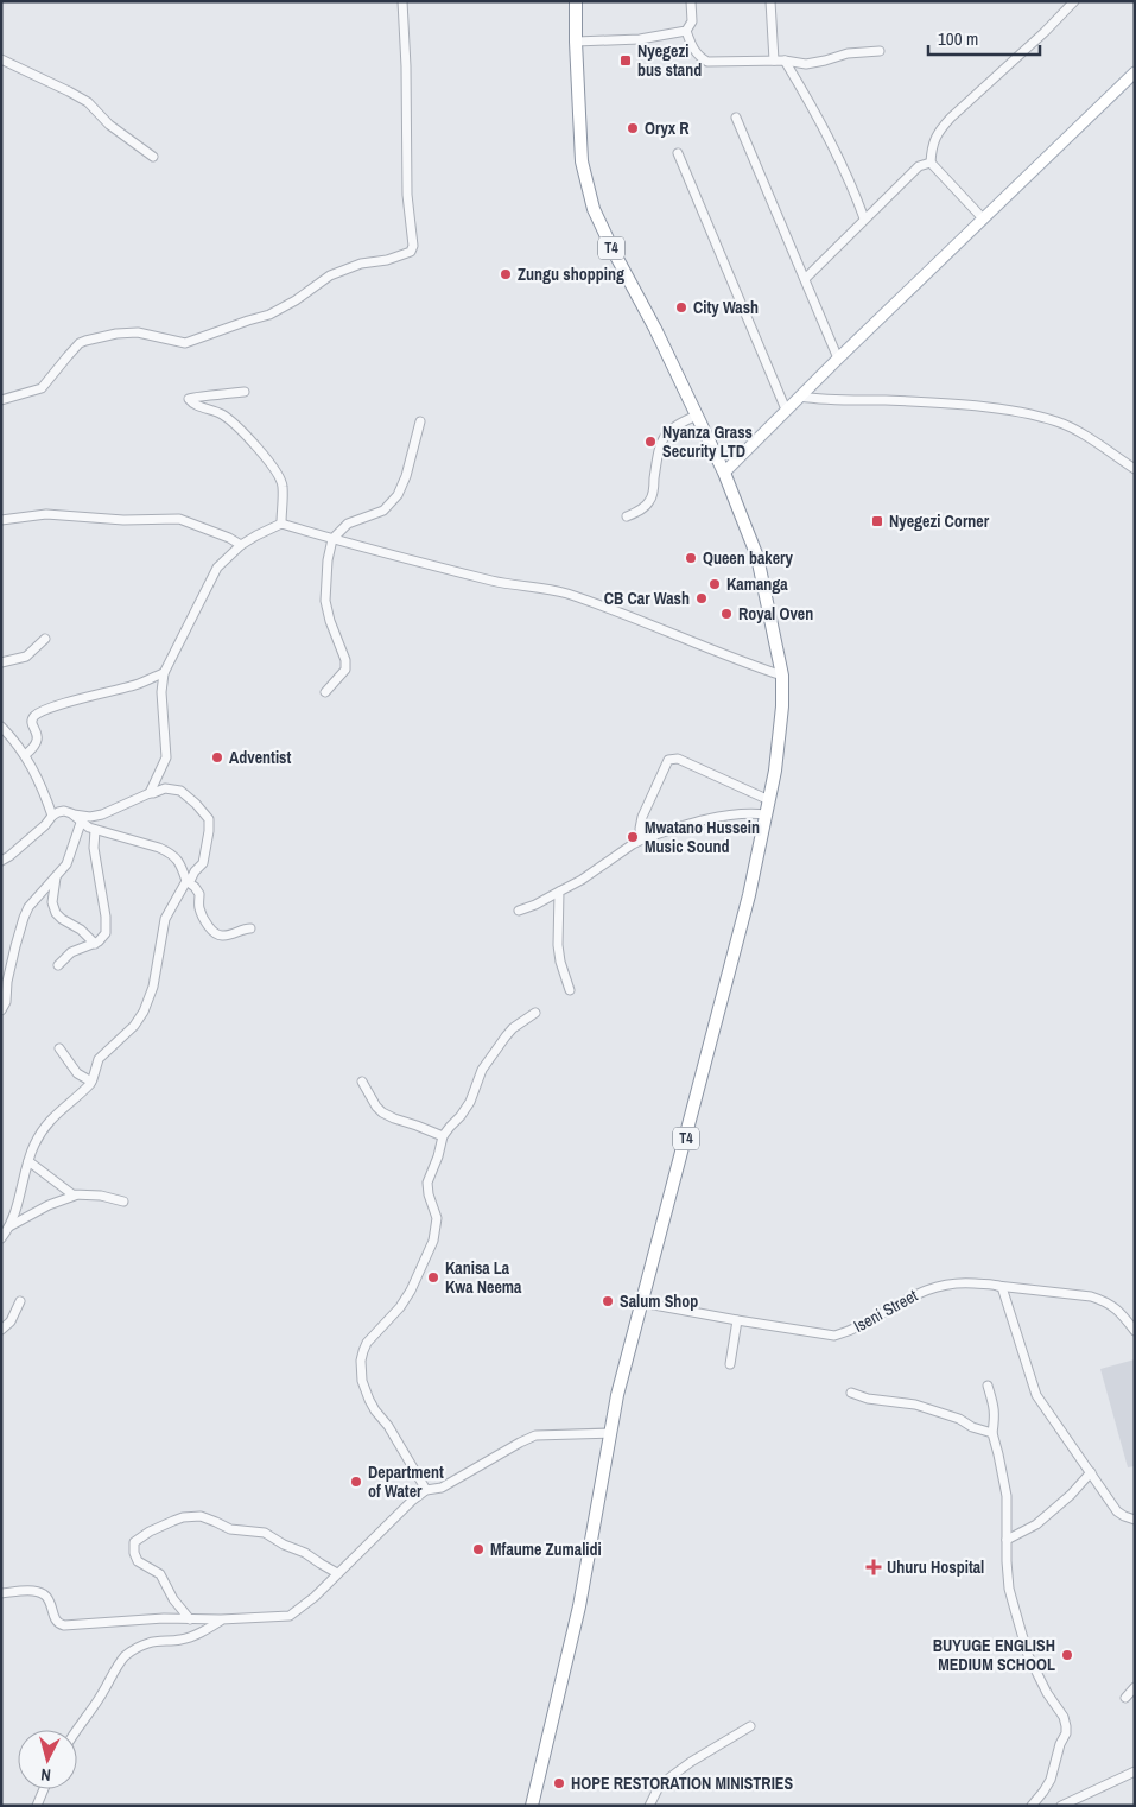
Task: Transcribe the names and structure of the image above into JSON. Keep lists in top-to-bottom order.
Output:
{
  "streets": {
    "highway": ["T4"],
    "street": ["Iseni Street"]
  },
  "crossings": [
    ["T4", "Iseni Street"]
  ],
  "places": {
    "transit": ["Nyegezi bus stand", "Nyegezi Corner"],
    "other": [
      "Oryx R",
      "Zungu shopping",
      "City Wash",
      "Nyanza Grass Security LTD",
      "Queen bakery",
      "Kamanga",
      "CB Car Wash",
      "Royal Oven",
      "Adventist",
      "Mwatano Hussein Music Sound",
      "Kanisa La Kwa Neema",
      "Salum Shop",
      "Department of Water",
      "Mfaume Zumalidi",
      "BUYUGE ENGLISH MEDIUM SCHOOL",
      "HOPE RESTORATION MINISTRIES"
    ],
    "health": ["Uhuru Hospital"]
  },
  "scale_bar": "100 m",
  "north": "bottom"
}
